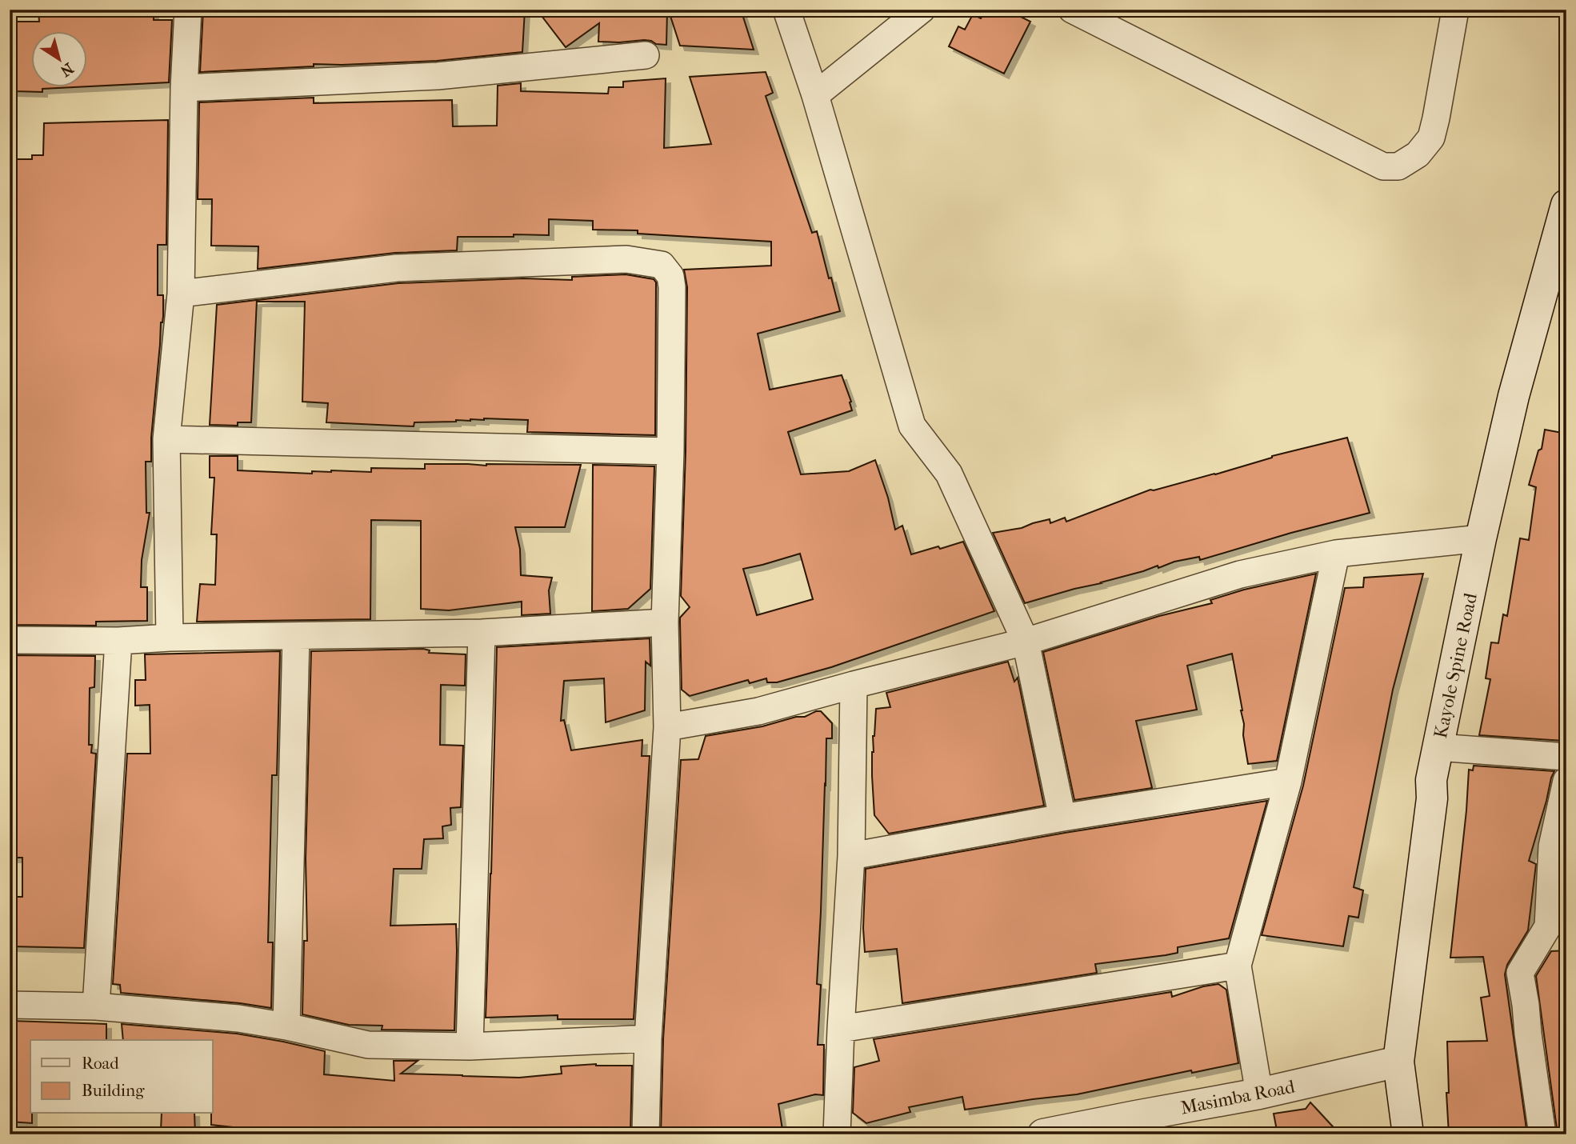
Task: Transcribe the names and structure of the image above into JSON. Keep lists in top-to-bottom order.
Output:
{
  "streets": {
    "main road": ["Kayole Spine Road", "Masimba Road"]
  },
  "crossings": [
    ["Kayole Spine Road", "Masimba Road"]
  ],
  "legend": ["Road", "Building"],
  "north": "bottom right"
}
